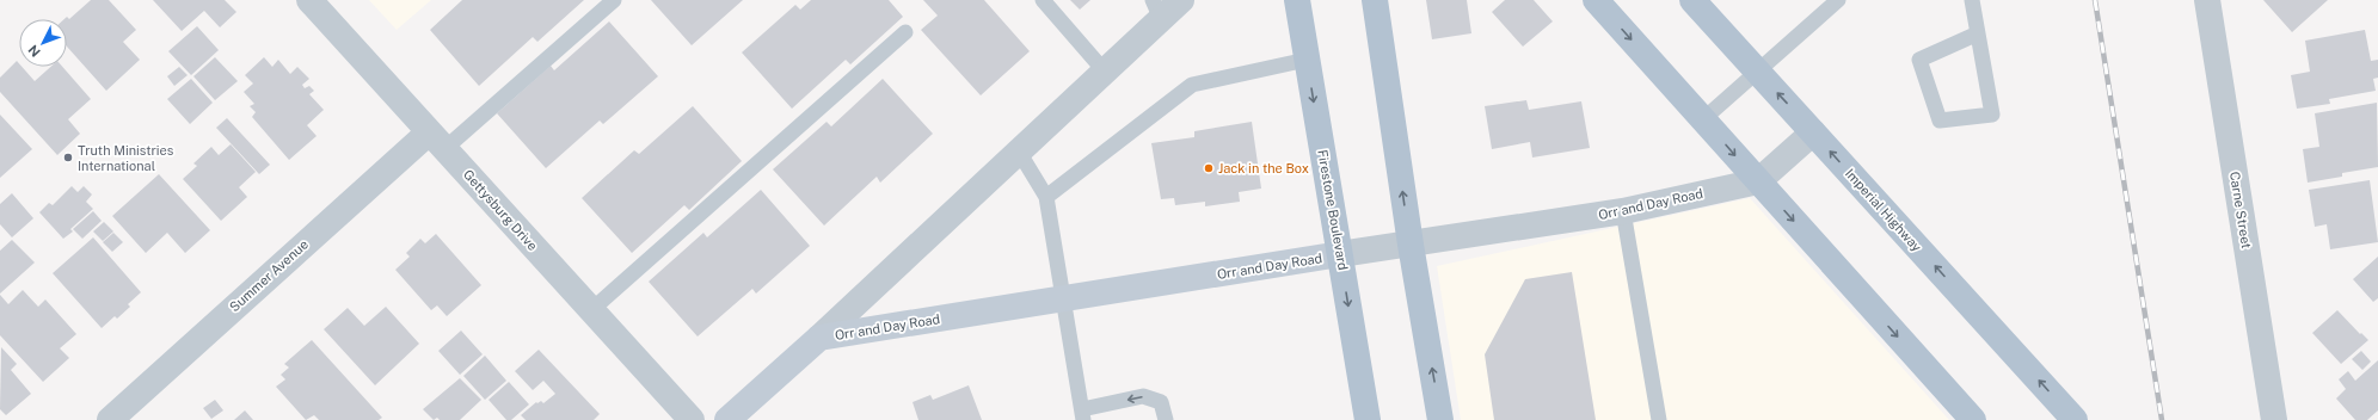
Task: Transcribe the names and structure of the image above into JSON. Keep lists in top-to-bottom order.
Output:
{
  "streets": {
    "main road": ["Firestone Boulevard", "Imperial Highway"],
    "street": [
      "Orr and Day Road",
      "Gettysburg Drive",
      "Carne Street",
      "Summer Avenue"
    ]
  },
  "crossings": [
    ["Orr and Day Road", "Firestone Boulevard"],
    ["Orr and Day Road", "Imperial Highway"],
    ["Gettysburg Drive", "Summer Avenue"]
  ],
  "places": ["Truth Ministries International", "Jack in the Box"],
  "north": "bottom left"
}
